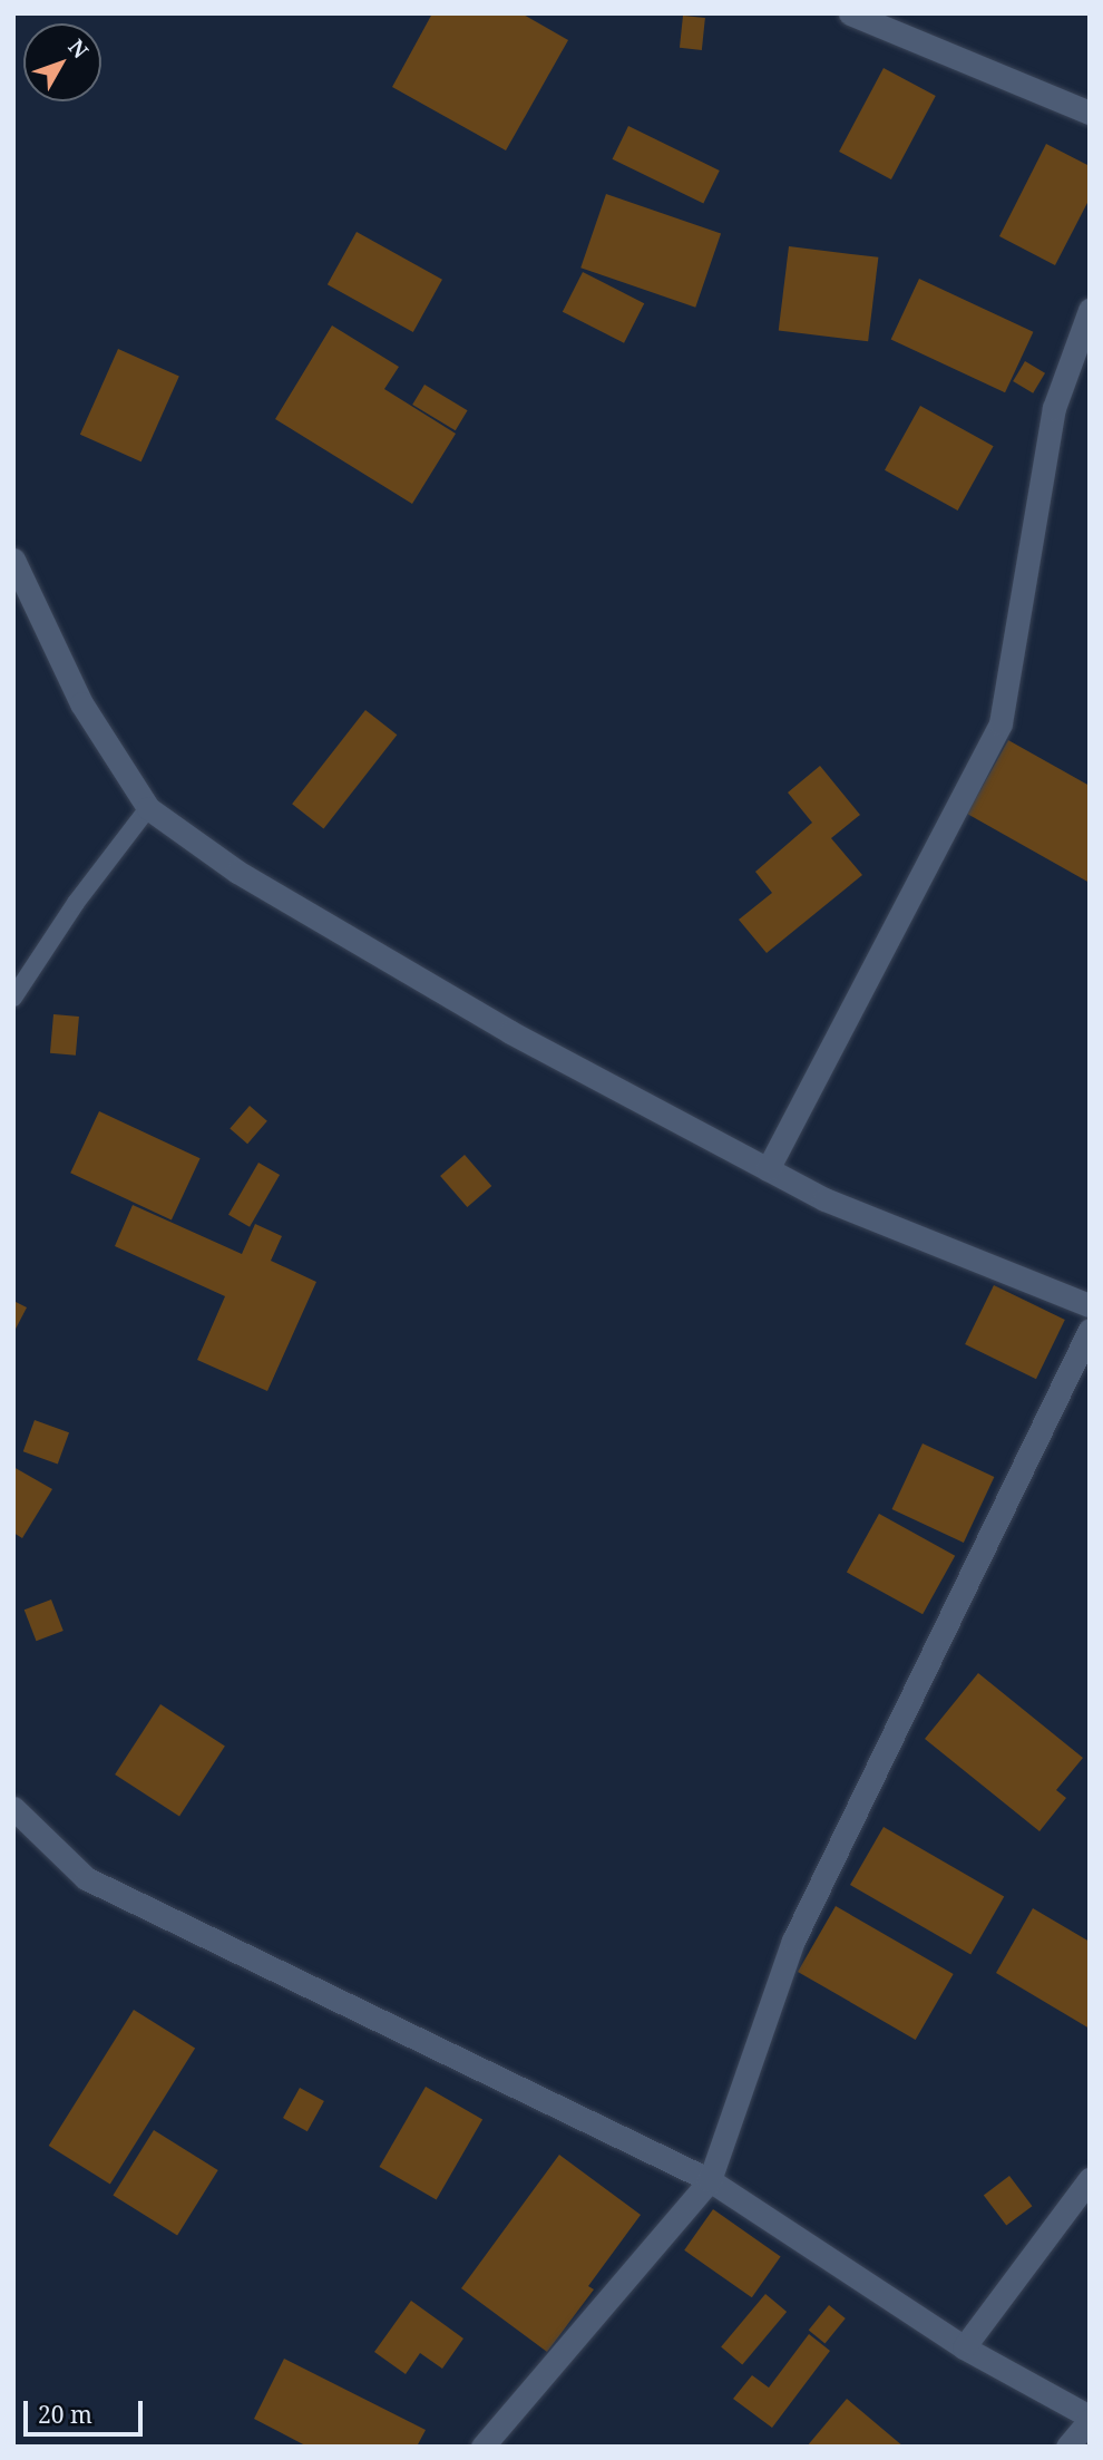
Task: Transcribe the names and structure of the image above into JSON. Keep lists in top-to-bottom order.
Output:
{
  "scale_bar": "20 m",
  "north": "top right"
}
